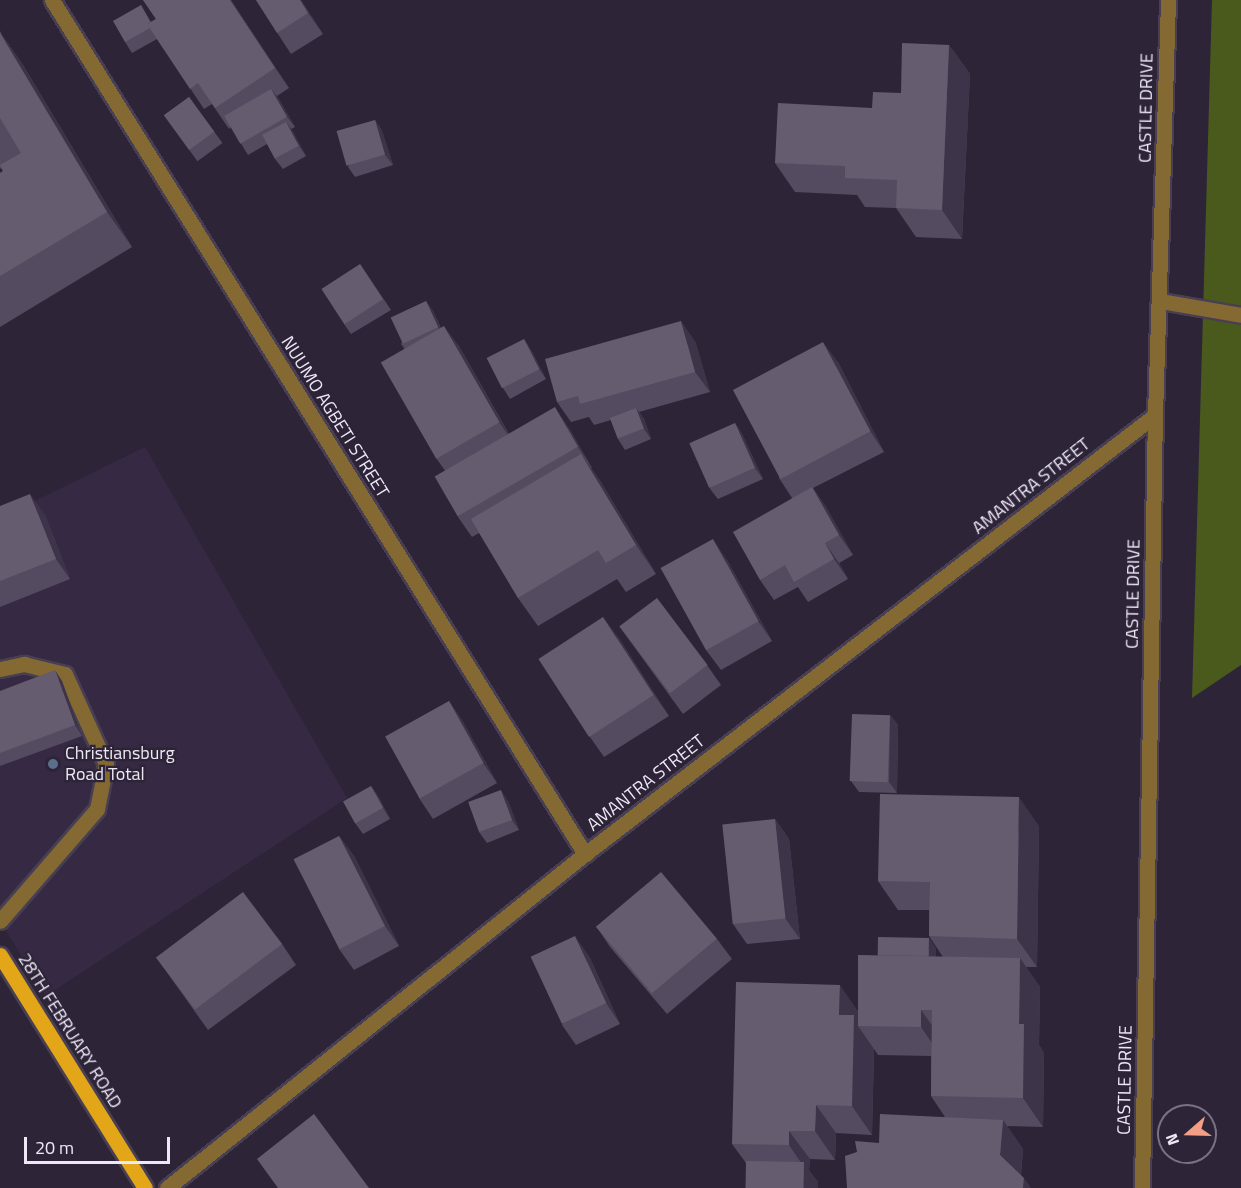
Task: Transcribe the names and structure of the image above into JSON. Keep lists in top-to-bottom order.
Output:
{
  "streets": {
    "main road": ["28TH FEBRUARY ROAD"],
    "street": ["CASTLE DRIVE", "NUUMO AGBETI STREET", "AMANTRA STREET"]
  },
  "crossings": [
    ["CASTLE DRIVE", "AMANTRA STREET"],
    ["NUUMO AGBETI STREET", "AMANTRA STREET"]
  ],
  "places": ["Christiansburg Road Total"],
  "scale_bar": "20 m",
  "north": "left"
}
